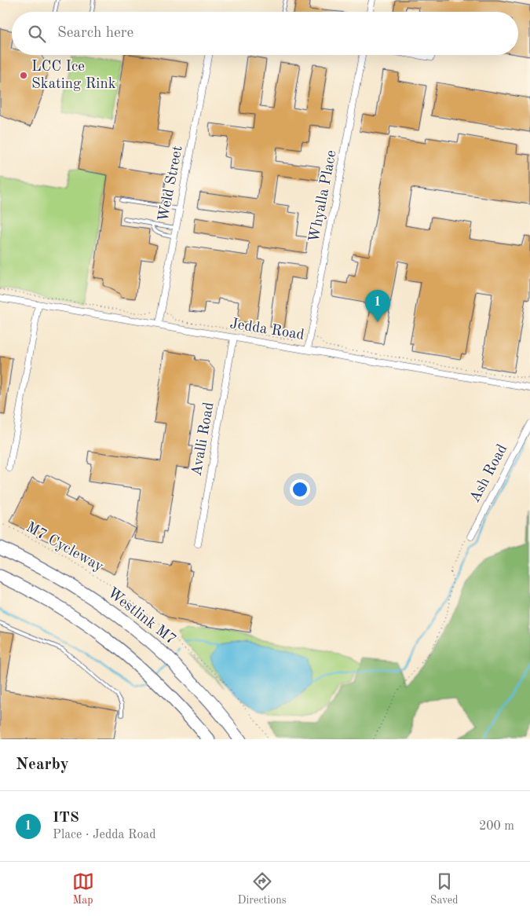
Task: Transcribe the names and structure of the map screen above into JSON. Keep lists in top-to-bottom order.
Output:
{
  "streets": {
    "highway": ["Westlink M7"],
    "street": [
      "Weld Street",
      "Whyalla Place",
      "Jedda Road",
      "Avalli Road",
      "Ash Road"
    ],
    "path": ["M7 Cycleway"]
  },
  "crossings": [
    ["Weld Street", "Jedda Road"],
    ["Whyalla Place", "Jedda Road"],
    ["Jedda Road", "Avalli Road"]
  ],
  "places": ["LCC Ice Skating Rink"],
  "page": {
    "search": "Search here",
    "pins": "1",
    "heading": "Nearby",
    "list": [
      {
        "mark": "1",
        "name": "ITS",
        "note": "Place · Jedda Road",
        "value": "200 m"
      }
    ],
    "nav": ["Map", "Directions", "Saved"]
  }
}
